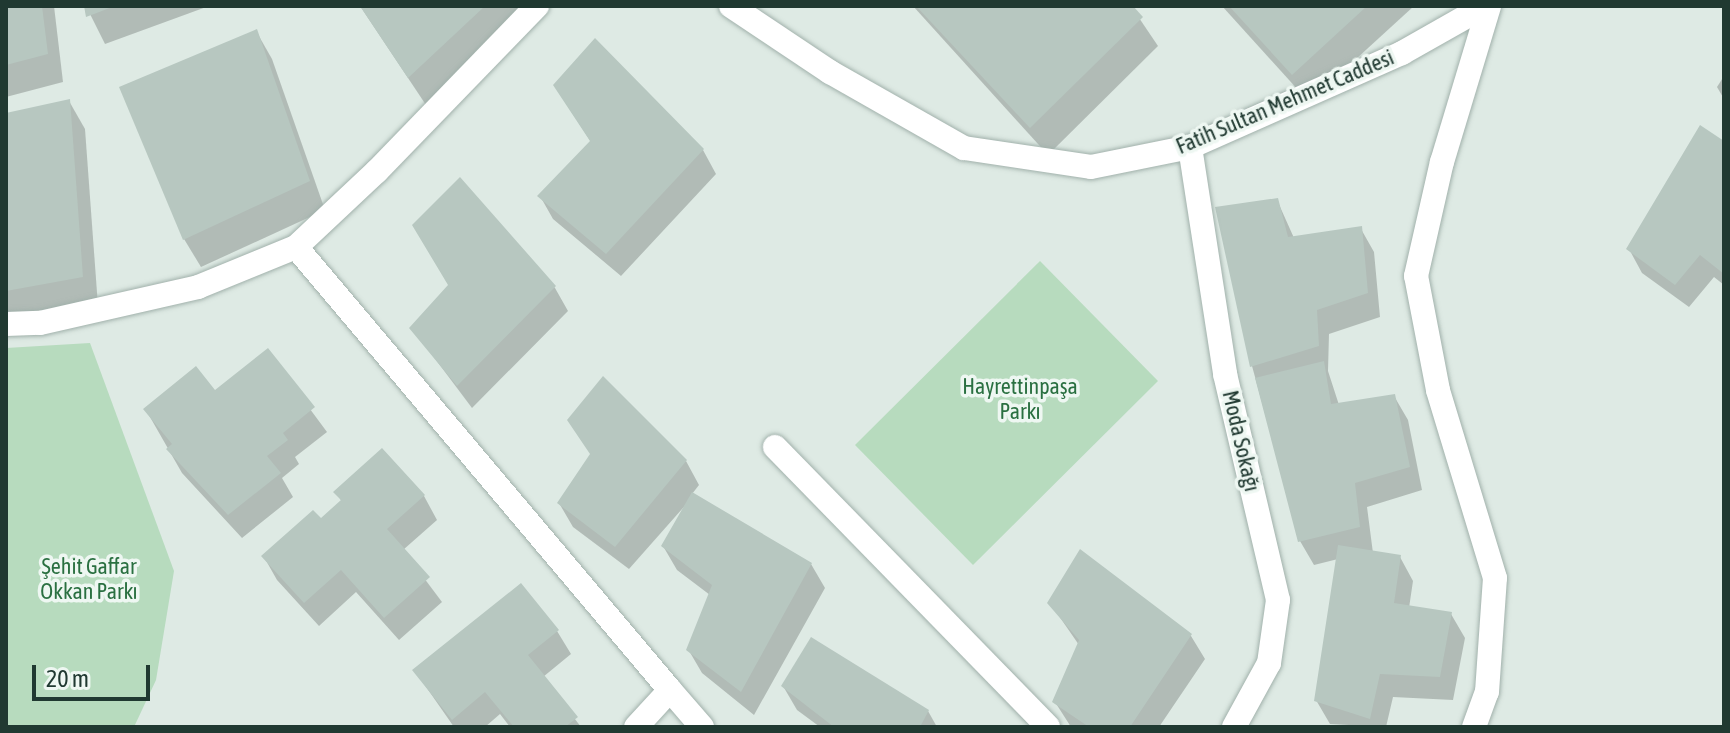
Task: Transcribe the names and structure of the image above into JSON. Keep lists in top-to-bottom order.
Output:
{
  "streets": {
    "street": ["Fatih Sultan Mehmet Caddesi", "Moda Sokağı"]
  },
  "crossings": [
    ["Fatih Sultan Mehmet Caddesi", "Moda Sokağı"]
  ],
  "parks": ["Hayrettinpaşa Parkı", "Şehit Gaffar Okkan Parkı"],
  "scale_bar": "20 m"
}
